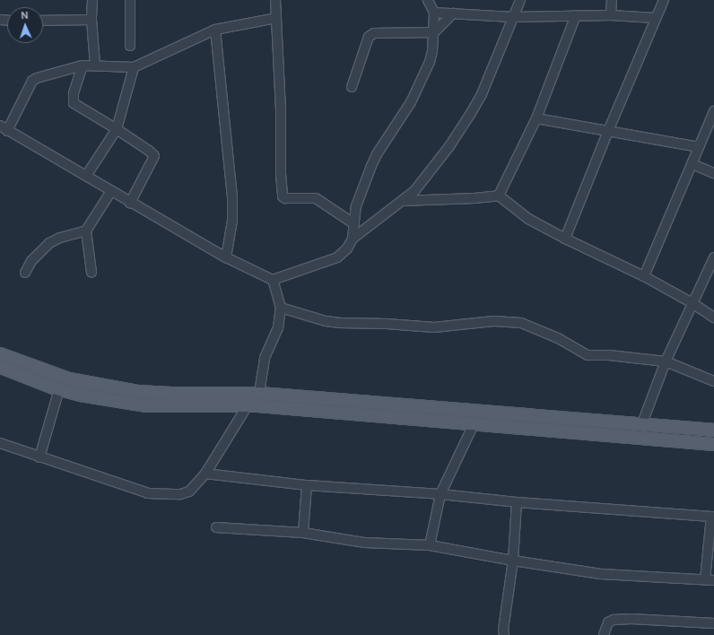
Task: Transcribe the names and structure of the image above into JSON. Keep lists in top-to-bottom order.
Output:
{
  "north": "top"
}
